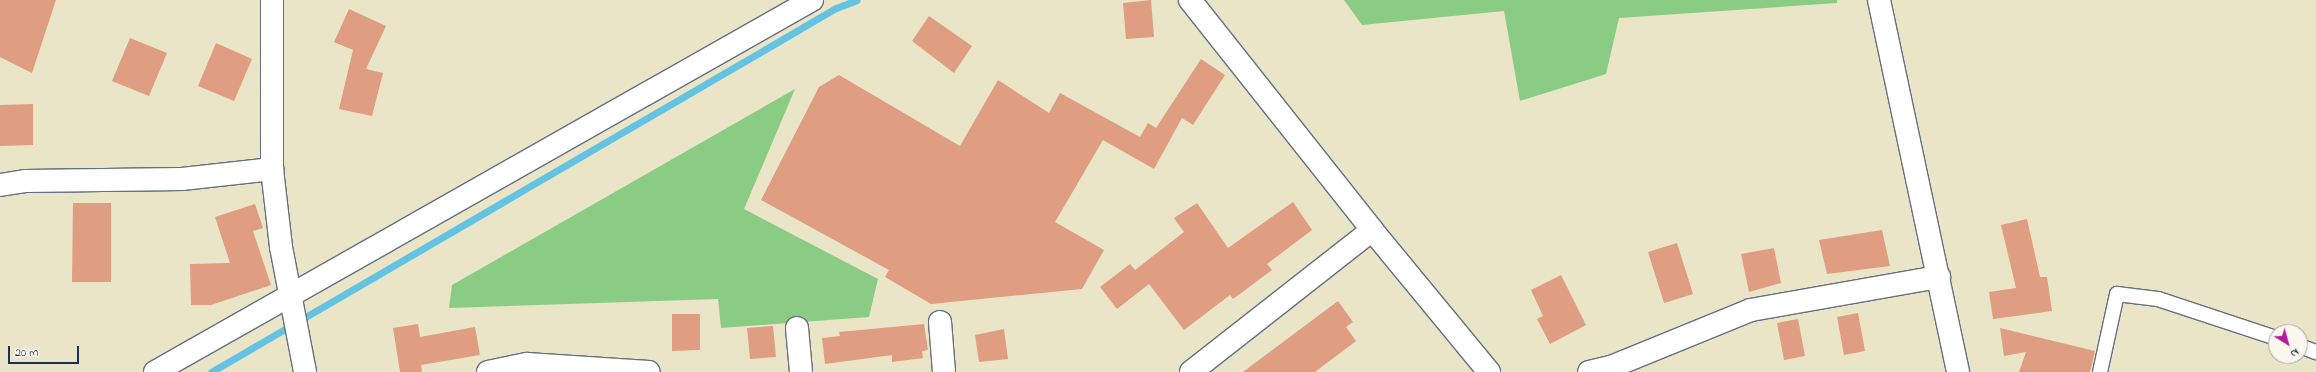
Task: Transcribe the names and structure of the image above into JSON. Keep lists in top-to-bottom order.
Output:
{
  "scale_bar": "20 m",
  "north": "bottom right"
}
